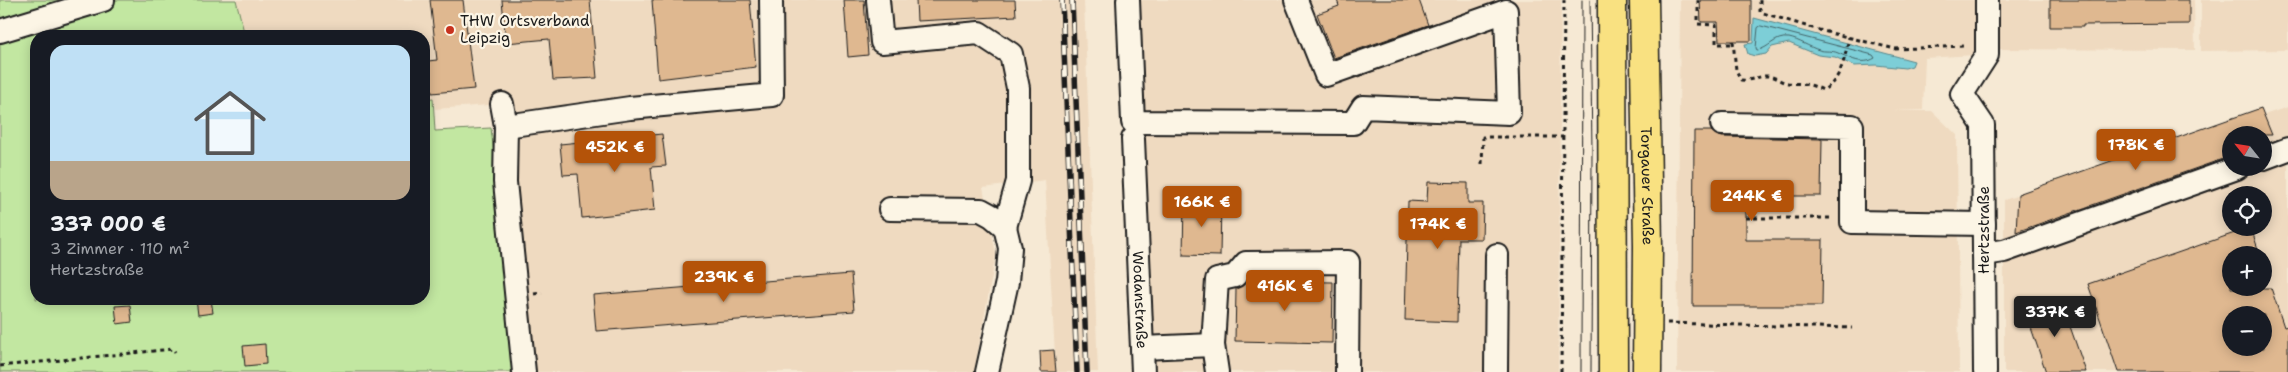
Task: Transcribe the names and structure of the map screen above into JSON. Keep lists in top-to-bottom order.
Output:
{
  "streets": {
    "main road": ["Torgauer Straße"],
    "street": ["Hertzstraße", "Wodanstraße"]
  },
  "places": ["THW Ortsverband Leipzig"],
  "north": "top left",
  "page": {
    "list": [
      {
        "name": "337 000 €",
        "note": "3 Zimmer · 110 m² · Hertzstraße"
      }
    ],
    "map_buttons": ["+", "−"],
    "price": [
      "178K €",
      "452K €",
      "244K €",
      "166K €",
      "174K €",
      "239K €",
      "416K €",
      "337K €"
    ]
  }
}
